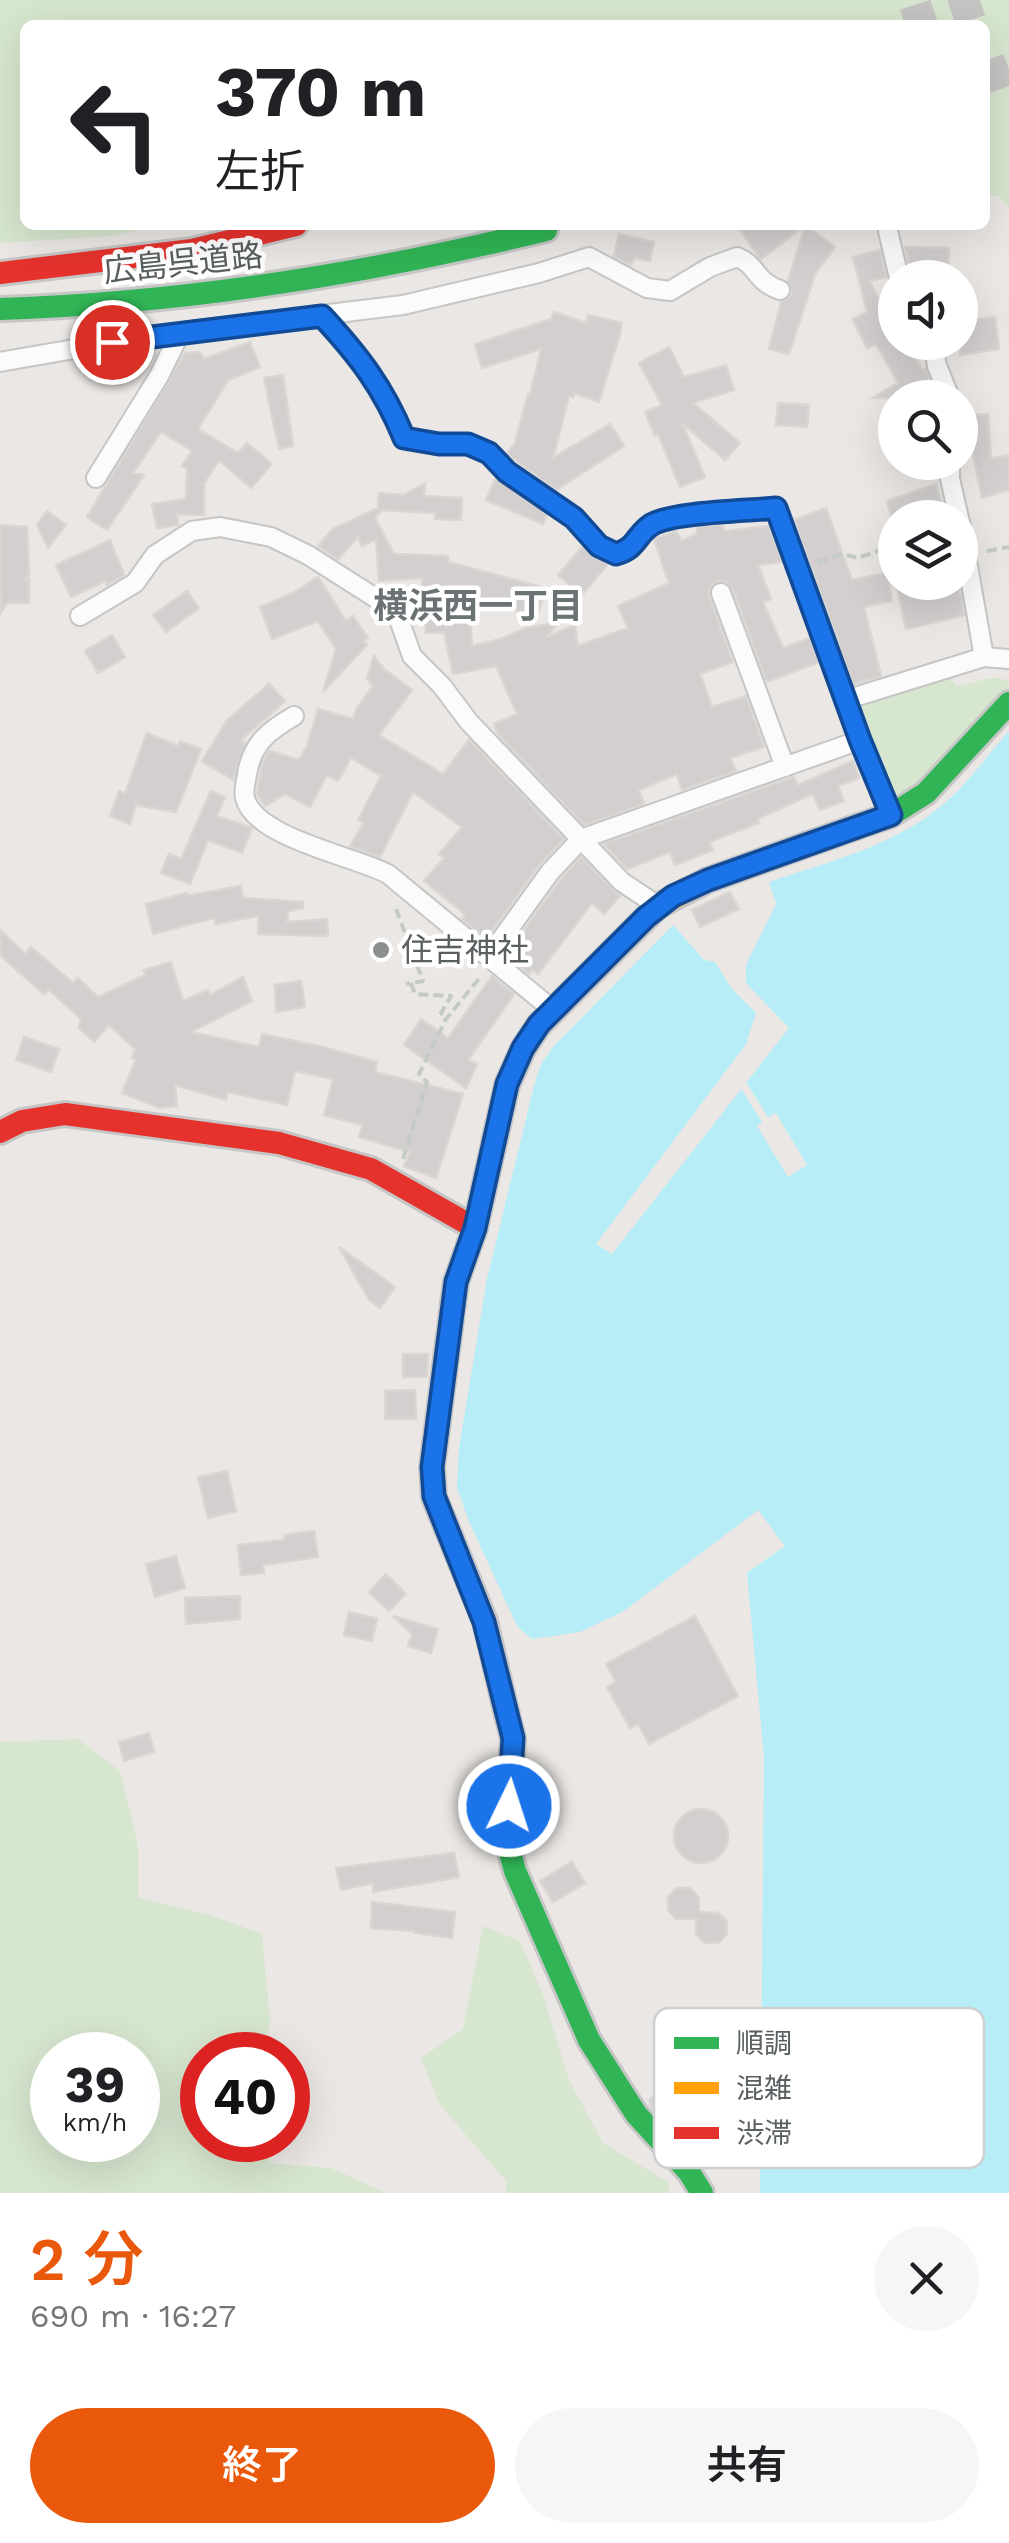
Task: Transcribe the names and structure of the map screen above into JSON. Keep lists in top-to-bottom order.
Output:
{
  "streets": {
    "main road": ["広島呉道路"]
  },
  "districts": ["横浜西一丁目"],
  "places": ["住吉神社"],
  "legend": ["順調", "混雑", "渋滞"],
  "page": {
    "turn": ["370 m", "左折"],
    "speed": "39 km/h",
    "limit": "40",
    "heading": ["2 分", "690 m · 16:27"],
    "buttons": ["終了", "共有"]
  }
}
